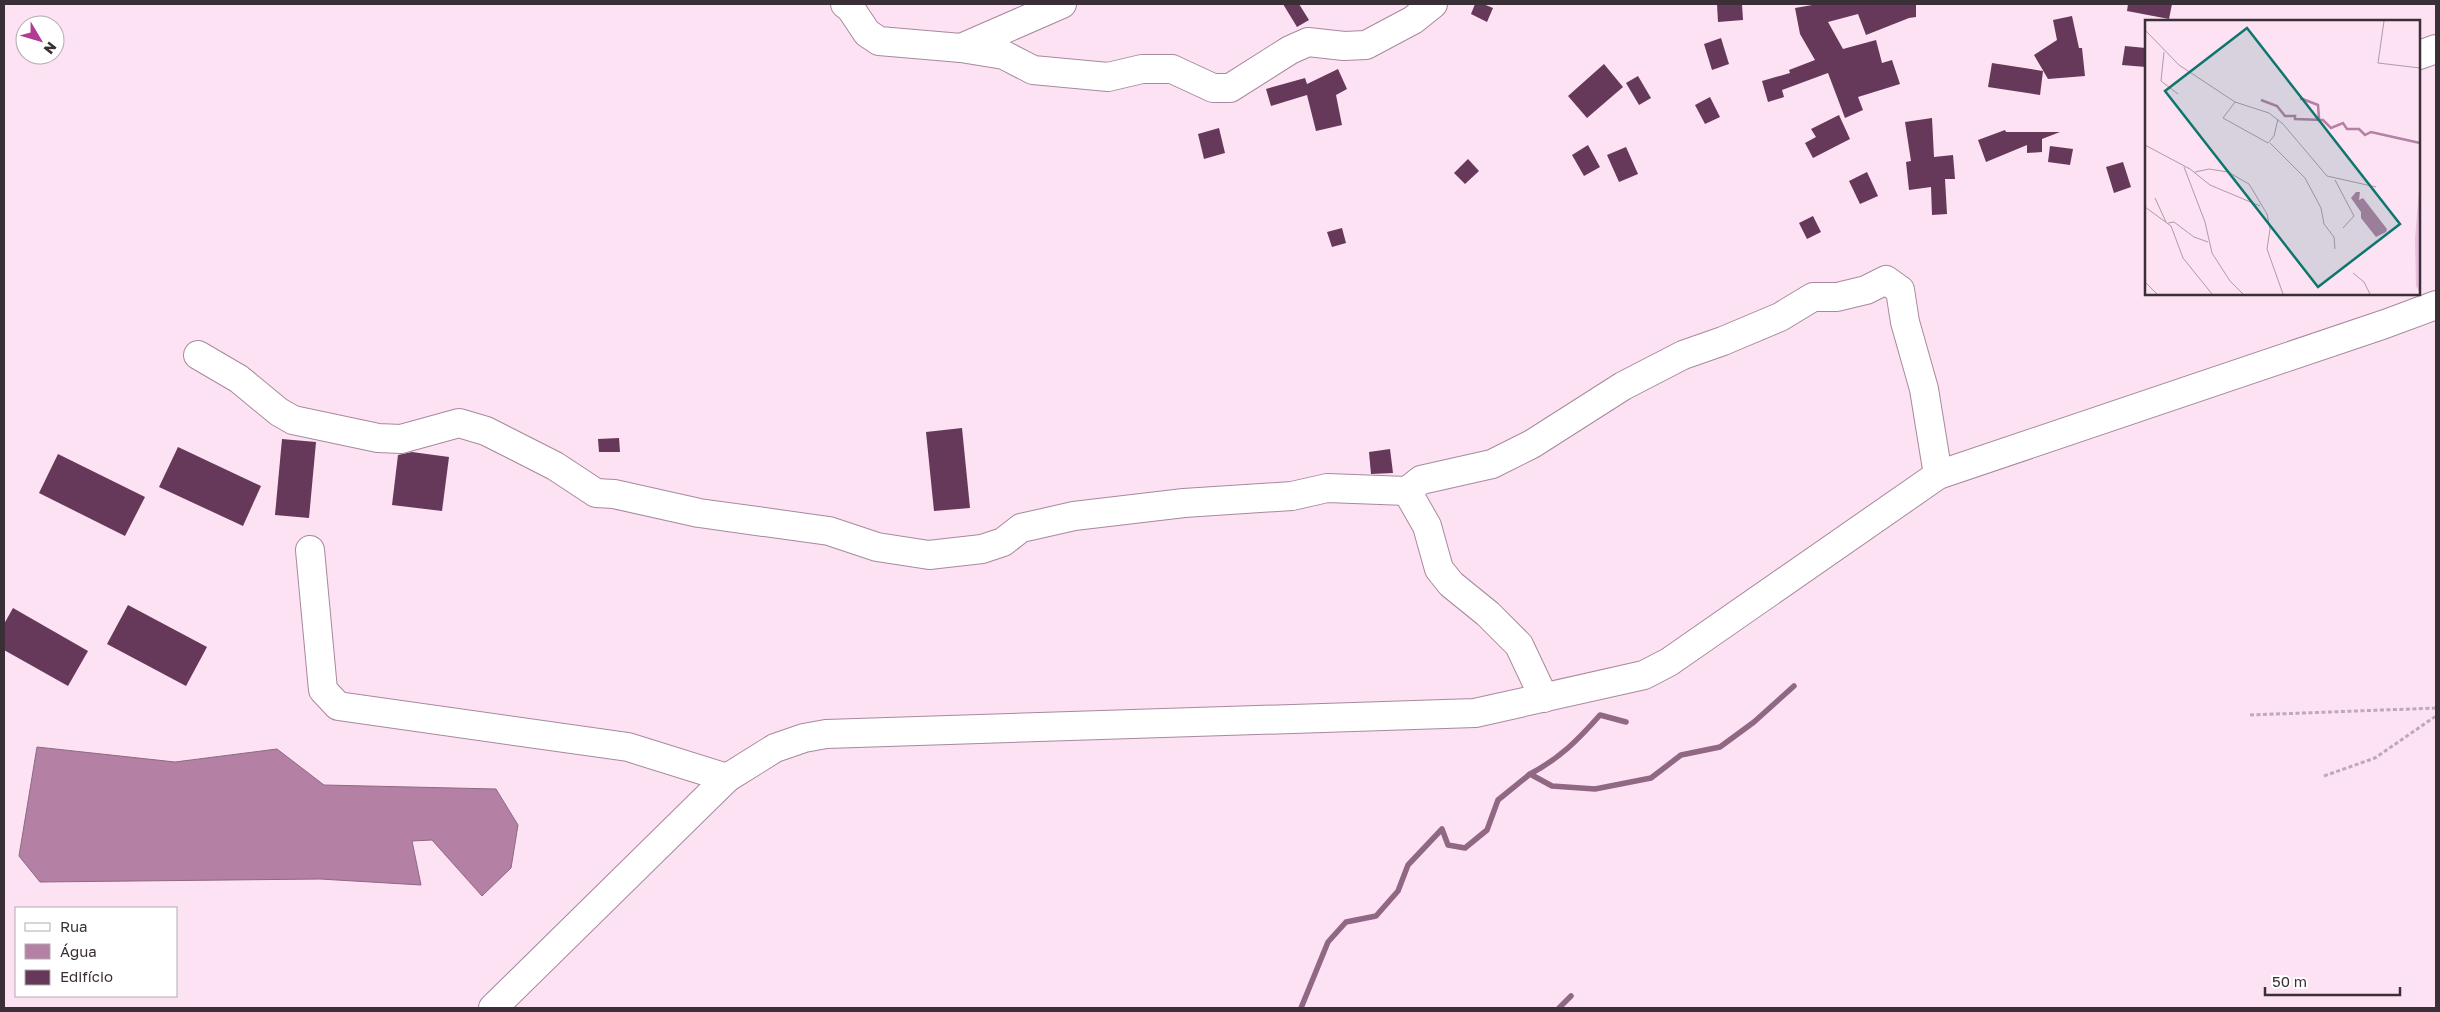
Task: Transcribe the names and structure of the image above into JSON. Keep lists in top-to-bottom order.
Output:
{
  "legend": ["Rua", "Água", "Edifício"],
  "scale_bar": "50 m",
  "north": "bottom right"
}
